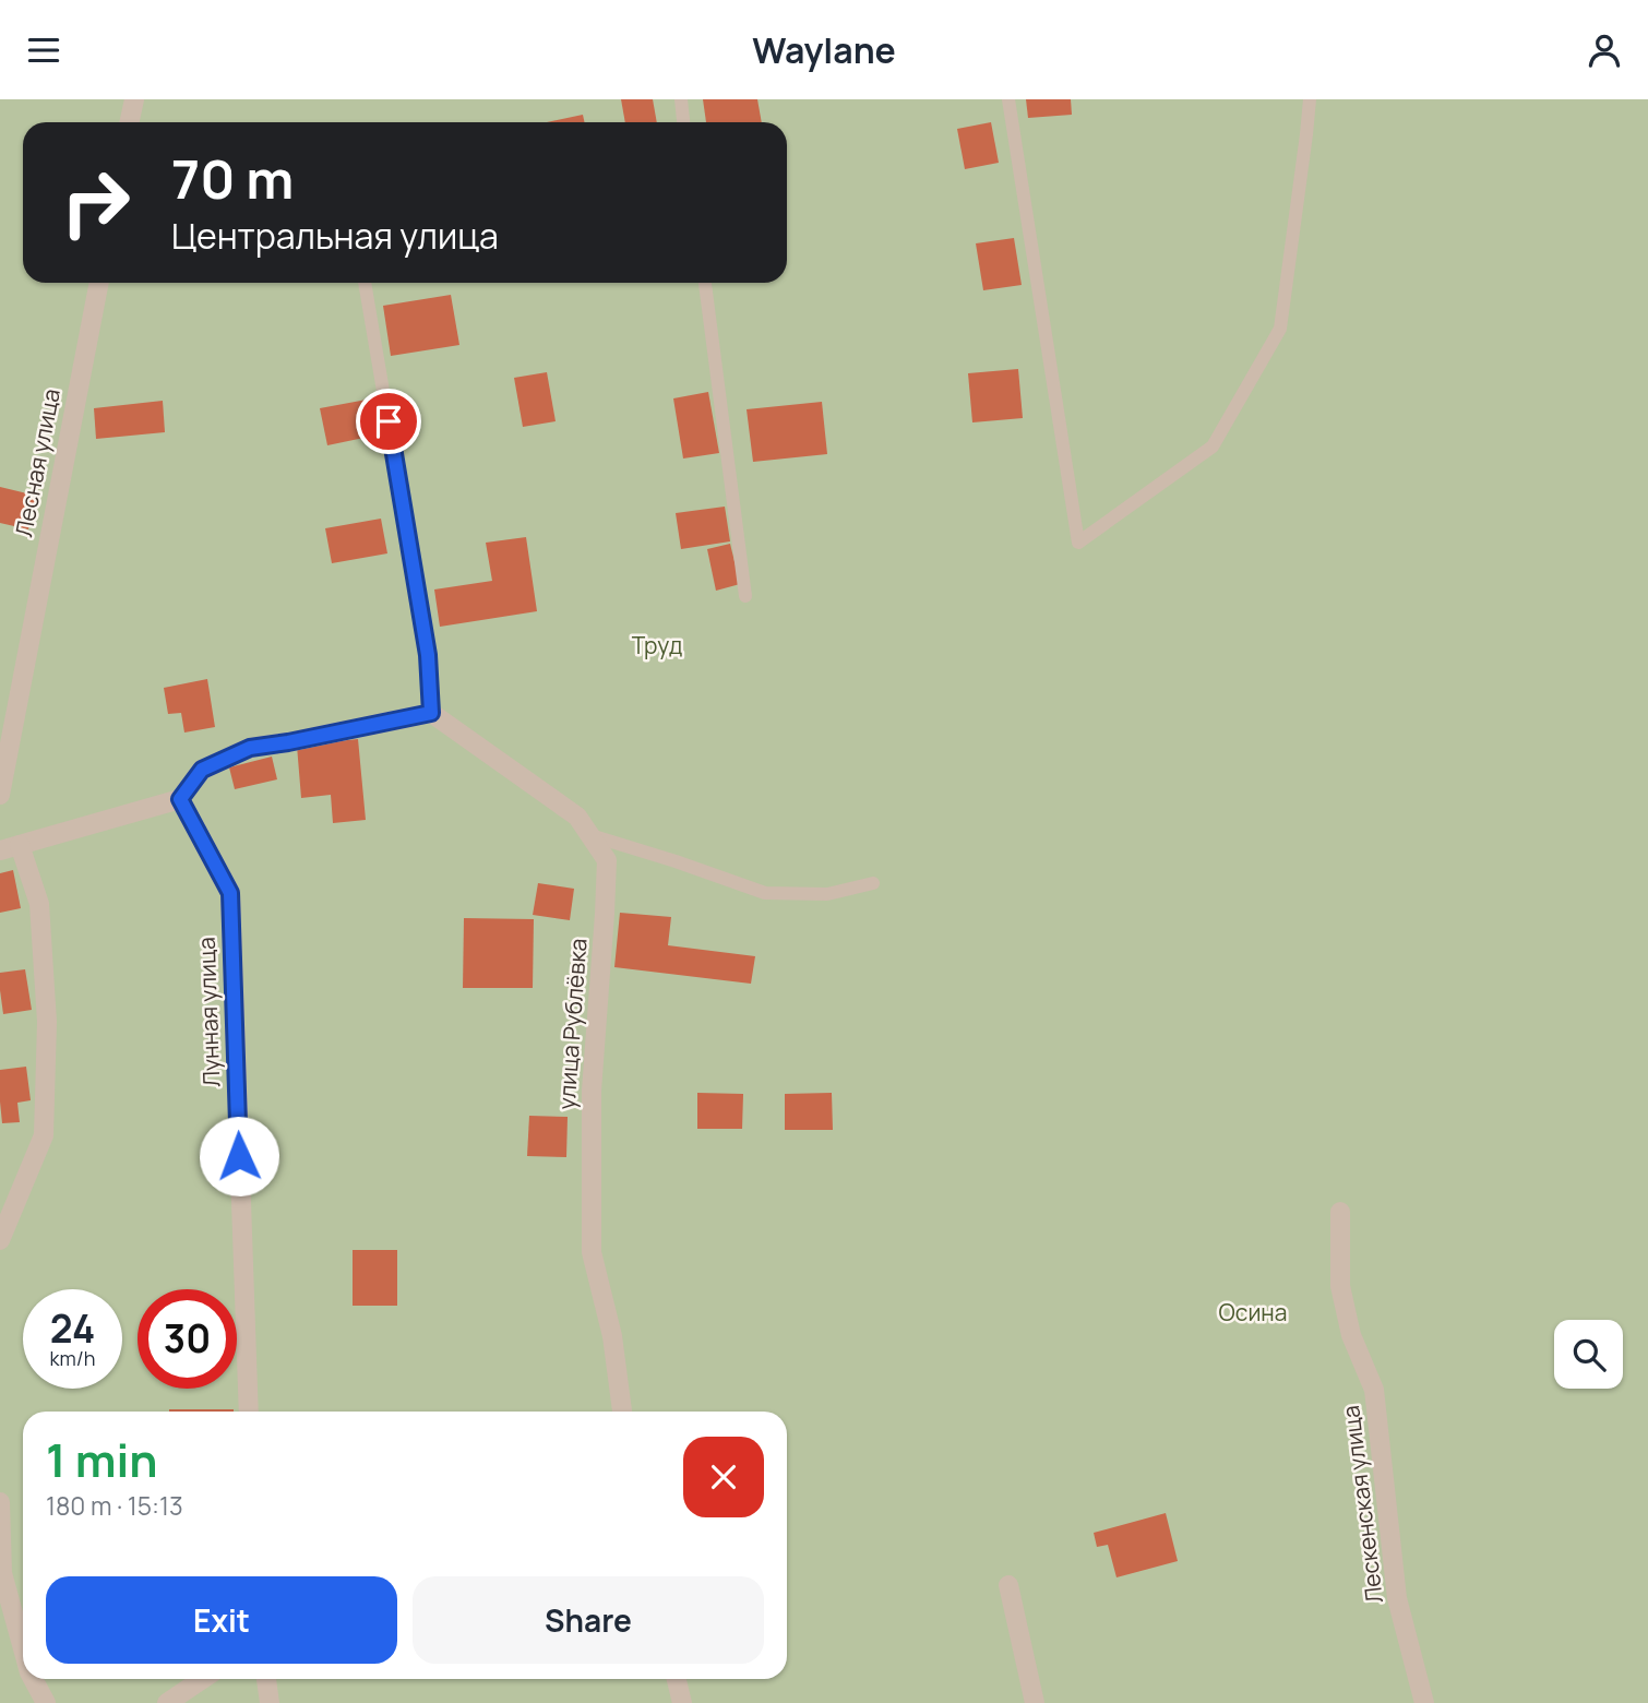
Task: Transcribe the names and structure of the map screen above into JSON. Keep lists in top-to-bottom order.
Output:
{
  "streets": {
    "street": [
      "Лесная улица",
      "Лунная улица",
      "улица Рублёвка",
      "Лескенская улица"
    ]
  },
  "parks": ["Труд", "Осина"],
  "page": {
    "header": "Waylane",
    "turn": ["70 m", "Центральная улица"],
    "speed": "24 km/h",
    "limit": "30",
    "heading": ["1 min", "180 m · 15:13"],
    "buttons": ["Exit", "Share"]
  }
}
